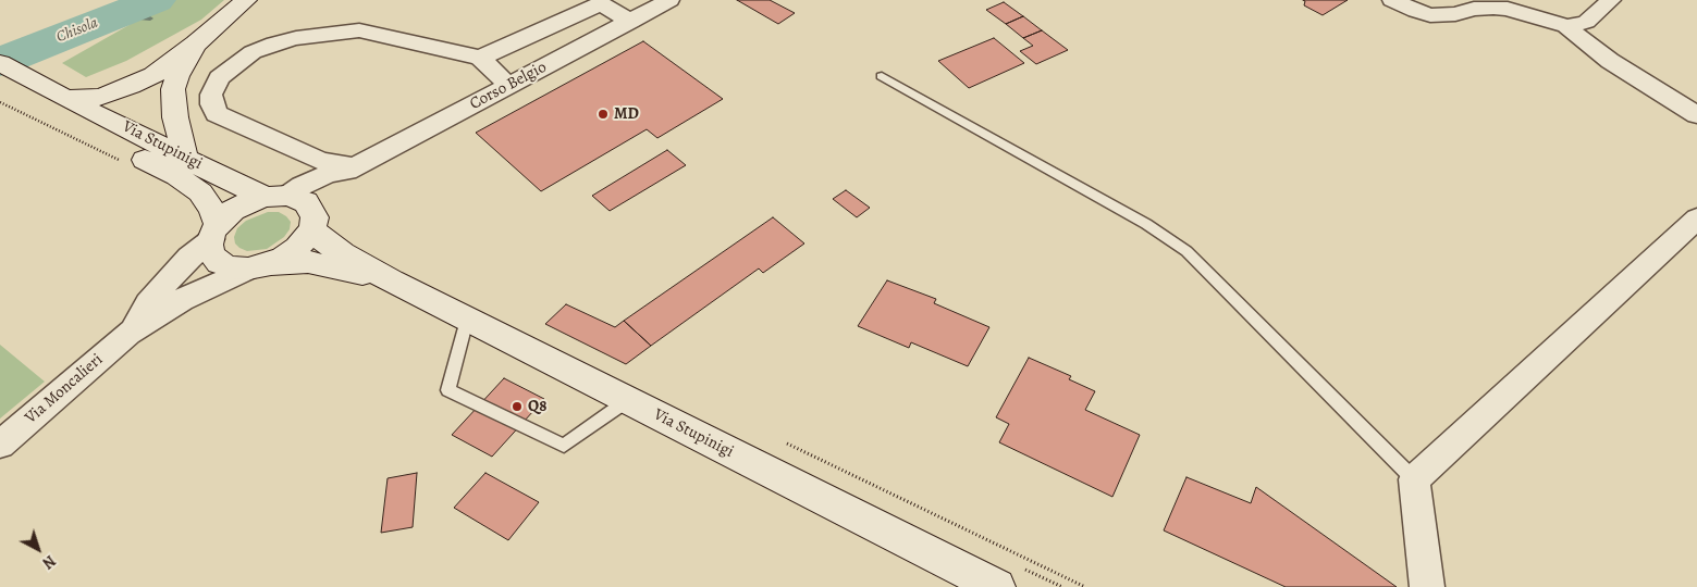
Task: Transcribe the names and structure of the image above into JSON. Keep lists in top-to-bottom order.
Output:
{
  "streets": {
    "street": ["Corso Belgio", "Via Stupinigi", "Via Moncalieri"]
  },
  "crossings": [
    ["Corso Belgio", "Via Stupinigi"],
    ["Corso Belgio", "Via Moncalieri"],
    ["Via Stupinigi", "Via Moncalieri"]
  ],
  "water": ["Chisola"],
  "places": ["MD", "Q8"],
  "north": "bottom right"
}
